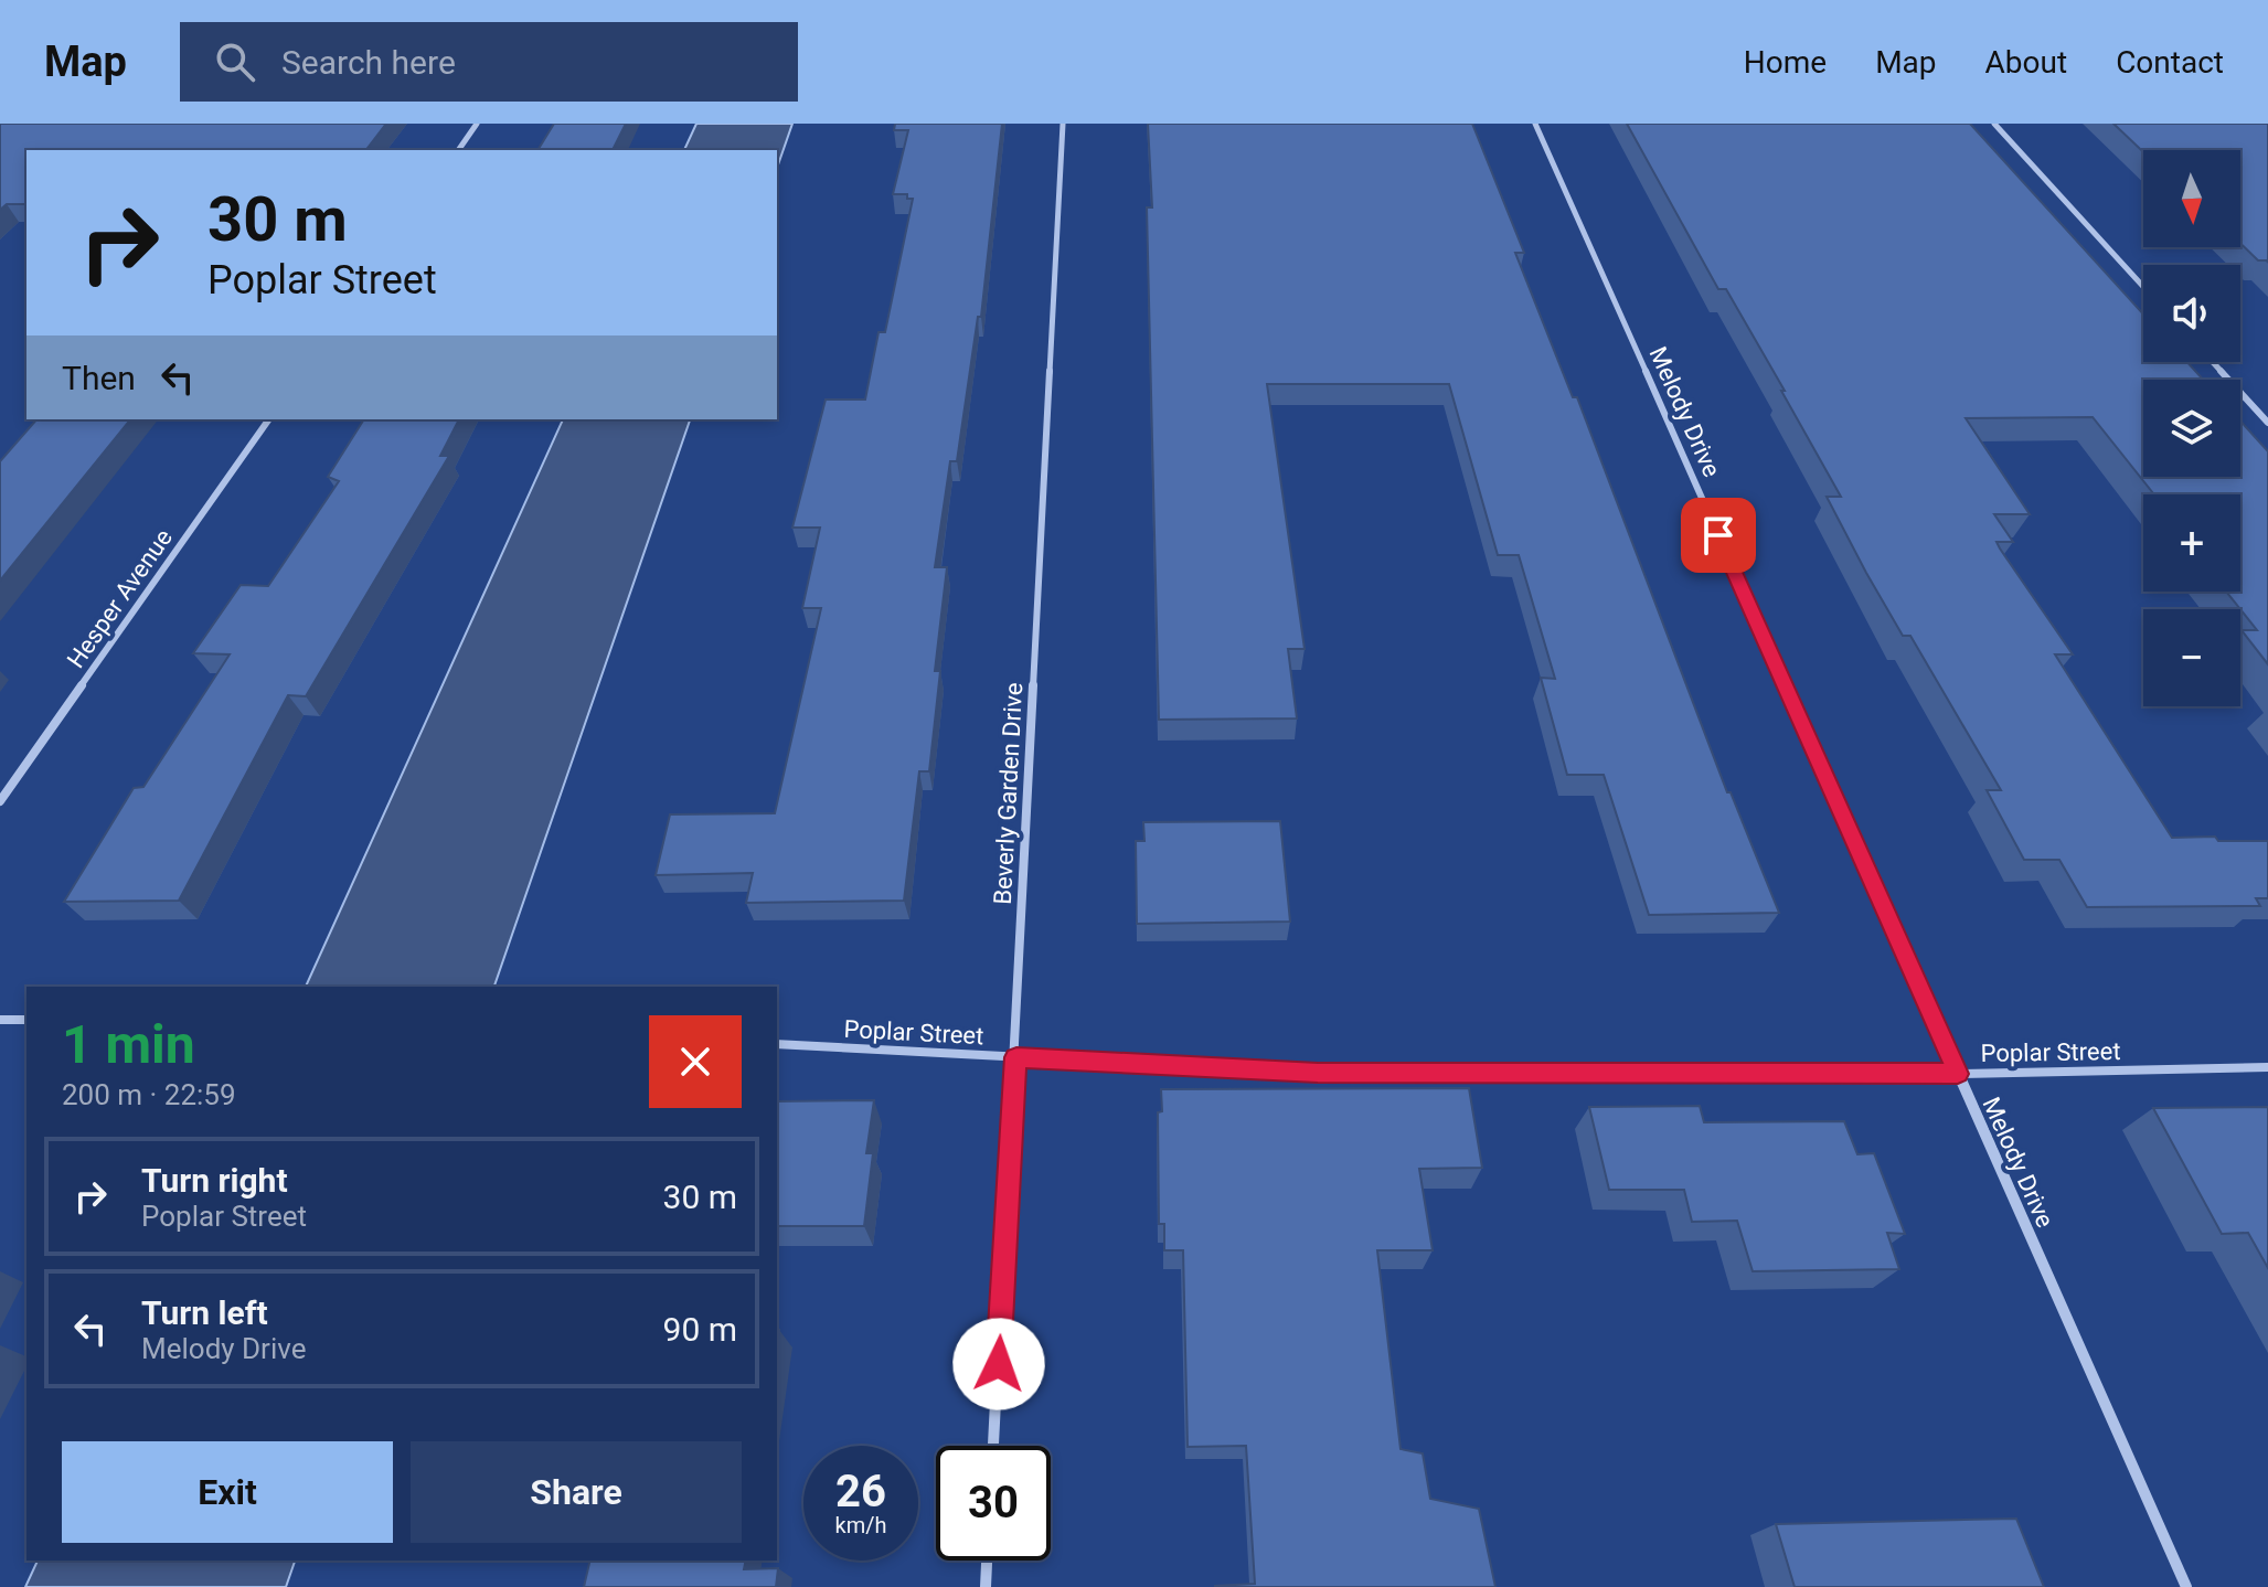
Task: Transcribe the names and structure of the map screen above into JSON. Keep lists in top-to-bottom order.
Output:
{
  "streets": {
    "street": [
      "Melody Drive",
      "Hesper Avenue",
      "Beverly Garden Drive",
      "Poplar Street"
    ]
  },
  "crossings": [
    ["Melody Drive", "Poplar Street"],
    ["Beverly Garden Drive", "Poplar Street"]
  ],
  "north": "bottom",
  "page": {
    "header": "Map",
    "search": "Search here",
    "nav": [
      "Home",
      "Map",
      "About",
      "Contact"
    ],
    "map_buttons": ["+", "−"],
    "turn": ["30 m", "Poplar Street"],
    "then": "Then",
    "heading": ["1 min", "200 m · 22:59"],
    "list": [
      {
        "name": "Turn right",
        "note": "Poplar Street",
        "value": "30 m"
      },
      {
        "name": "Turn left",
        "note": "Melody Drive",
        "value": "90 m"
      }
    ],
    "buttons": ["Exit", "Share"],
    "speed": "26 km/h",
    "limit": "30"
  }
}
